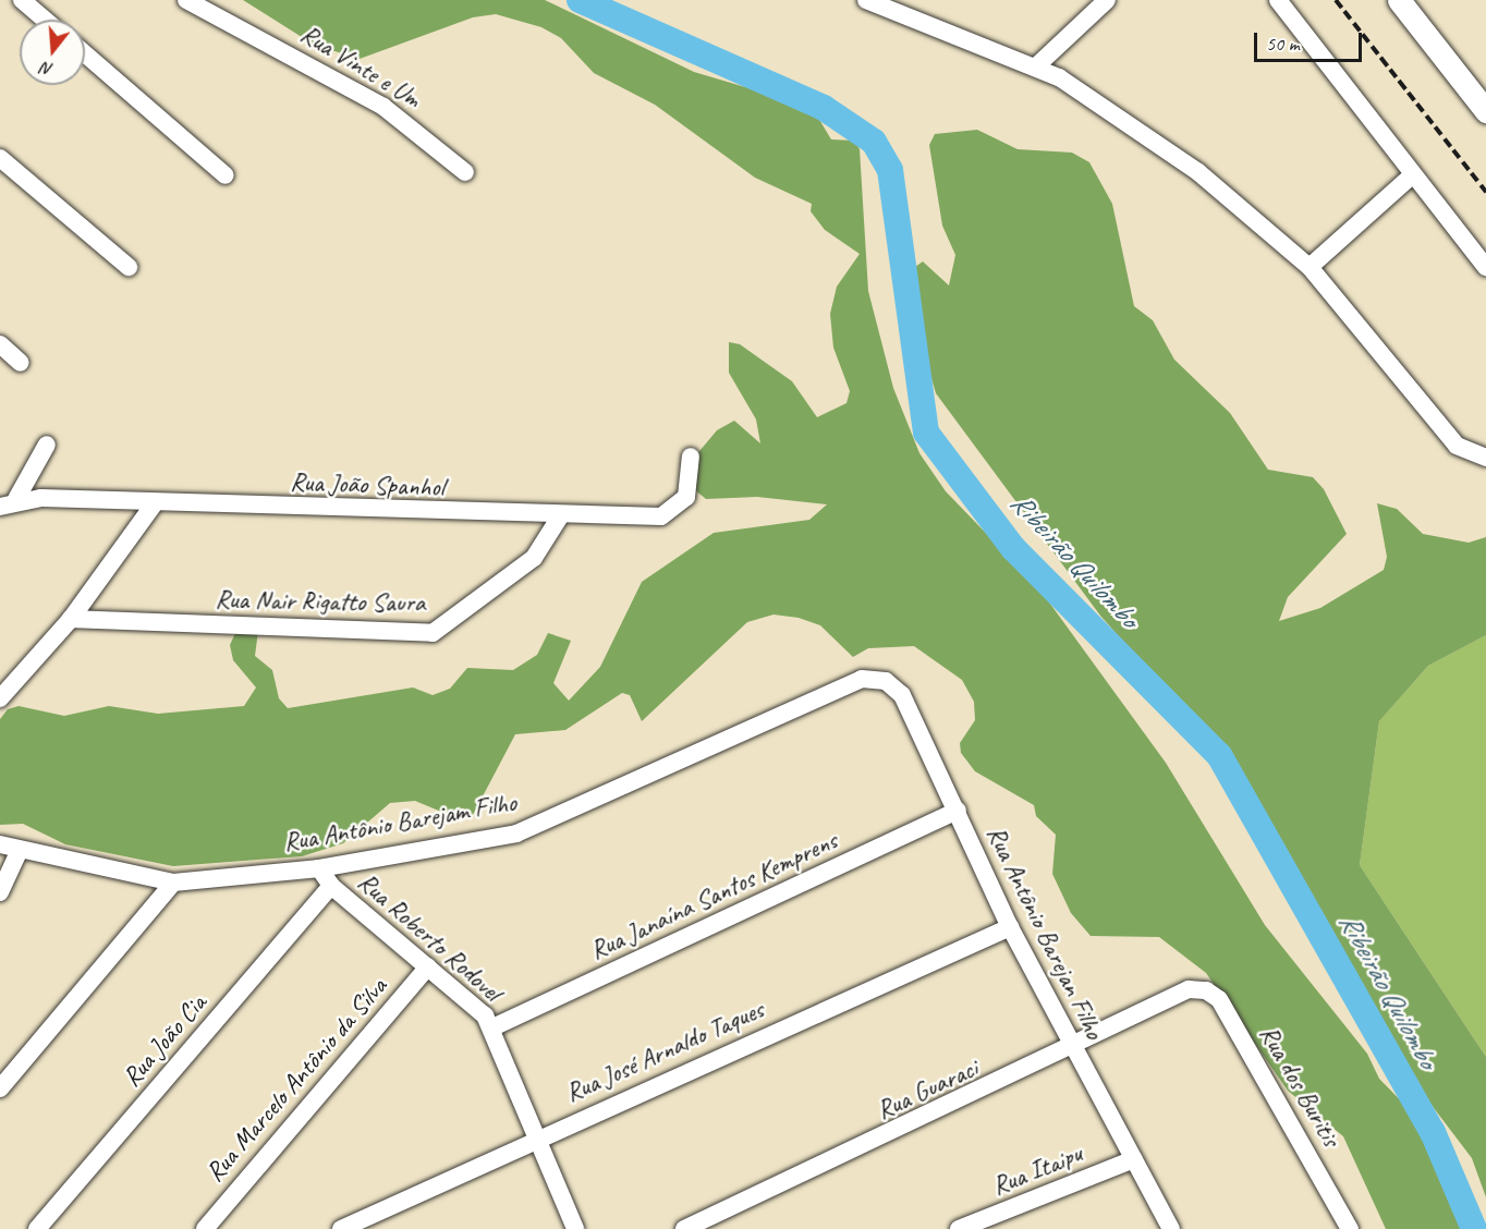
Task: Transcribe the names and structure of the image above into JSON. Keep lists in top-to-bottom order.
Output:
{
  "streets": {
    "street": [
      "Rua Vinte e Um",
      "Rua João Spanhol",
      "Rua Nair Rigatto Saura",
      "Rua Antônio Barejam Filho",
      "Rua Janaína Santos Kemprens",
      "Rua Antônio Barejan Filho",
      "Rua Roberto Rodovel",
      "Rua João Cia",
      "Rua José Arnaldo Taques",
      "Rua Marcelo Antônio da Silva",
      "Rua dos Buritis",
      "Rua Guaraci",
      "Rua Itaipu"
    ]
  },
  "crossings": [
    ["Rua João Spanhol", "Rua Nair Rigatto Saura"],
    ["Rua Antônio Barejam Filho", "Rua Antônio Barejan Filho"],
    ["Rua Antônio Barejam Filho", "Rua Roberto Rodovel"],
    ["Rua Janaína Santos Kemprens", "Rua Antônio Barejan Filho"],
    ["Rua Janaína Santos Kemprens", "Rua Roberto Rodovel"],
    ["Rua Antônio Barejan Filho", "Rua José Arnaldo Taques"],
    ["Rua Antônio Barejan Filho", "Rua Guaraci"],
    ["Rua Antônio Barejan Filho", "Rua Itaipu"],
    ["Rua Roberto Rodovel", "Rua João Cia"],
    ["Rua Roberto Rodovel", "Rua José Arnaldo Taques"],
    ["Rua Roberto Rodovel", "Rua Marcelo Antônio da Silva"],
    ["Rua dos Buritis", "Rua Guaraci"]
  ],
  "water": ["Ribeirão Quilombo"],
  "scale_bar": "50 m",
  "north": "bottom"
}
